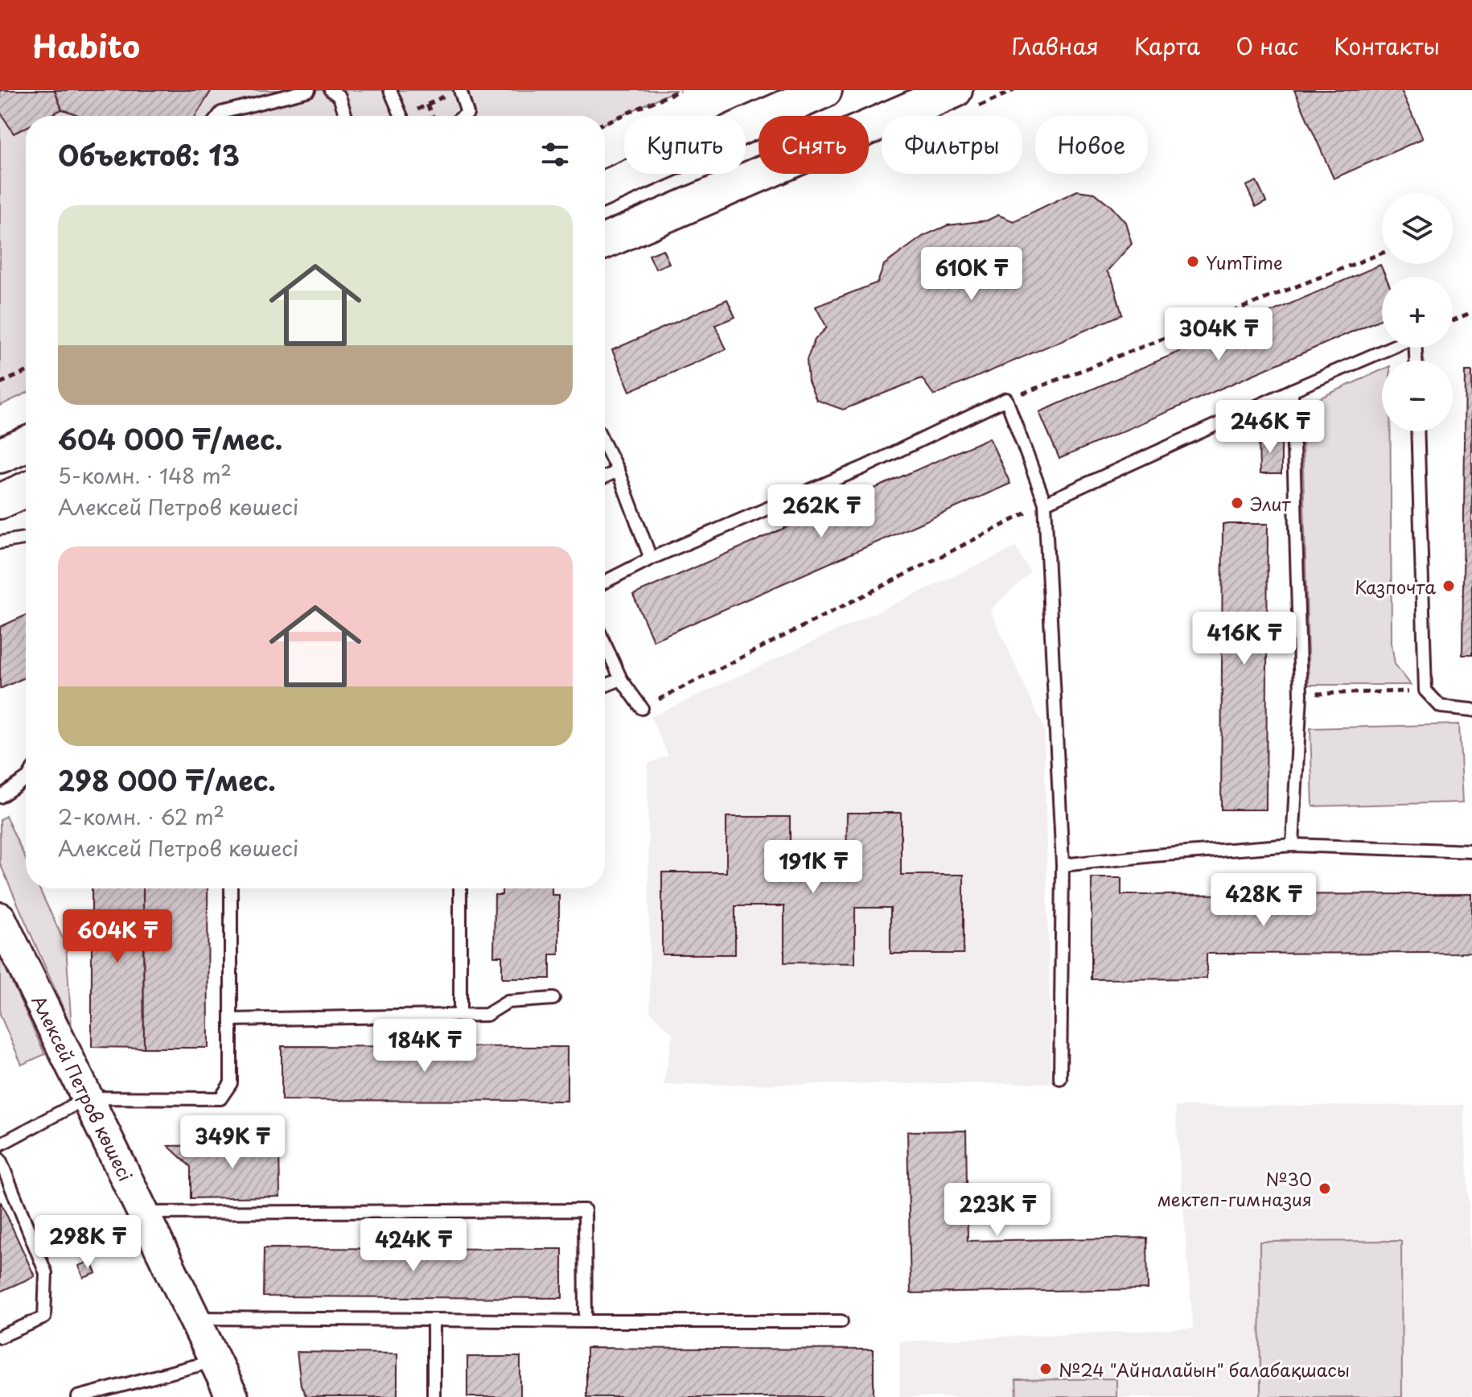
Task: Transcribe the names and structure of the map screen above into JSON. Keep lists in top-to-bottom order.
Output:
{
  "streets": {
    "street": ["Алексей Петров көшесі"]
  },
  "places": [
    "YumTime",
    "Элит",
    "Казпочта",
    "№30 мектеп-гимназия",
    "№24 \"Айналайын\" балабақшасы"
  ],
  "page": {
    "header": "Habito",
    "nav": [
      "Главная",
      "Карта",
      "О нас",
      "Контакты"
    ],
    "chip": [
      "Купить",
      "Снять",
      "Фильтры",
      "Новое"
    ],
    "heading": "Объектов: 13",
    "map_buttons": ["+", "−"],
    "list": [
      {
        "name": "604 000 ₸/мес.",
        "note": "5-комн. · 148 m² · Алексей Петров көшесі"
      },
      {
        "name": "298 000 ₸/мес.",
        "note": "2-комн. · 62 m² · Алексей Петров көшесі"
      }
    ],
    "price": [
      "610K ₸",
      "304K ₸",
      "246K ₸",
      "262K ₸",
      "416K ₸",
      "191K ₸",
      "428K ₸",
      "604K ₸",
      "184K ₸",
      "349K ₸",
      "223K ₸",
      "298K ₸",
      "424K ₸"
    ]
  }
}
